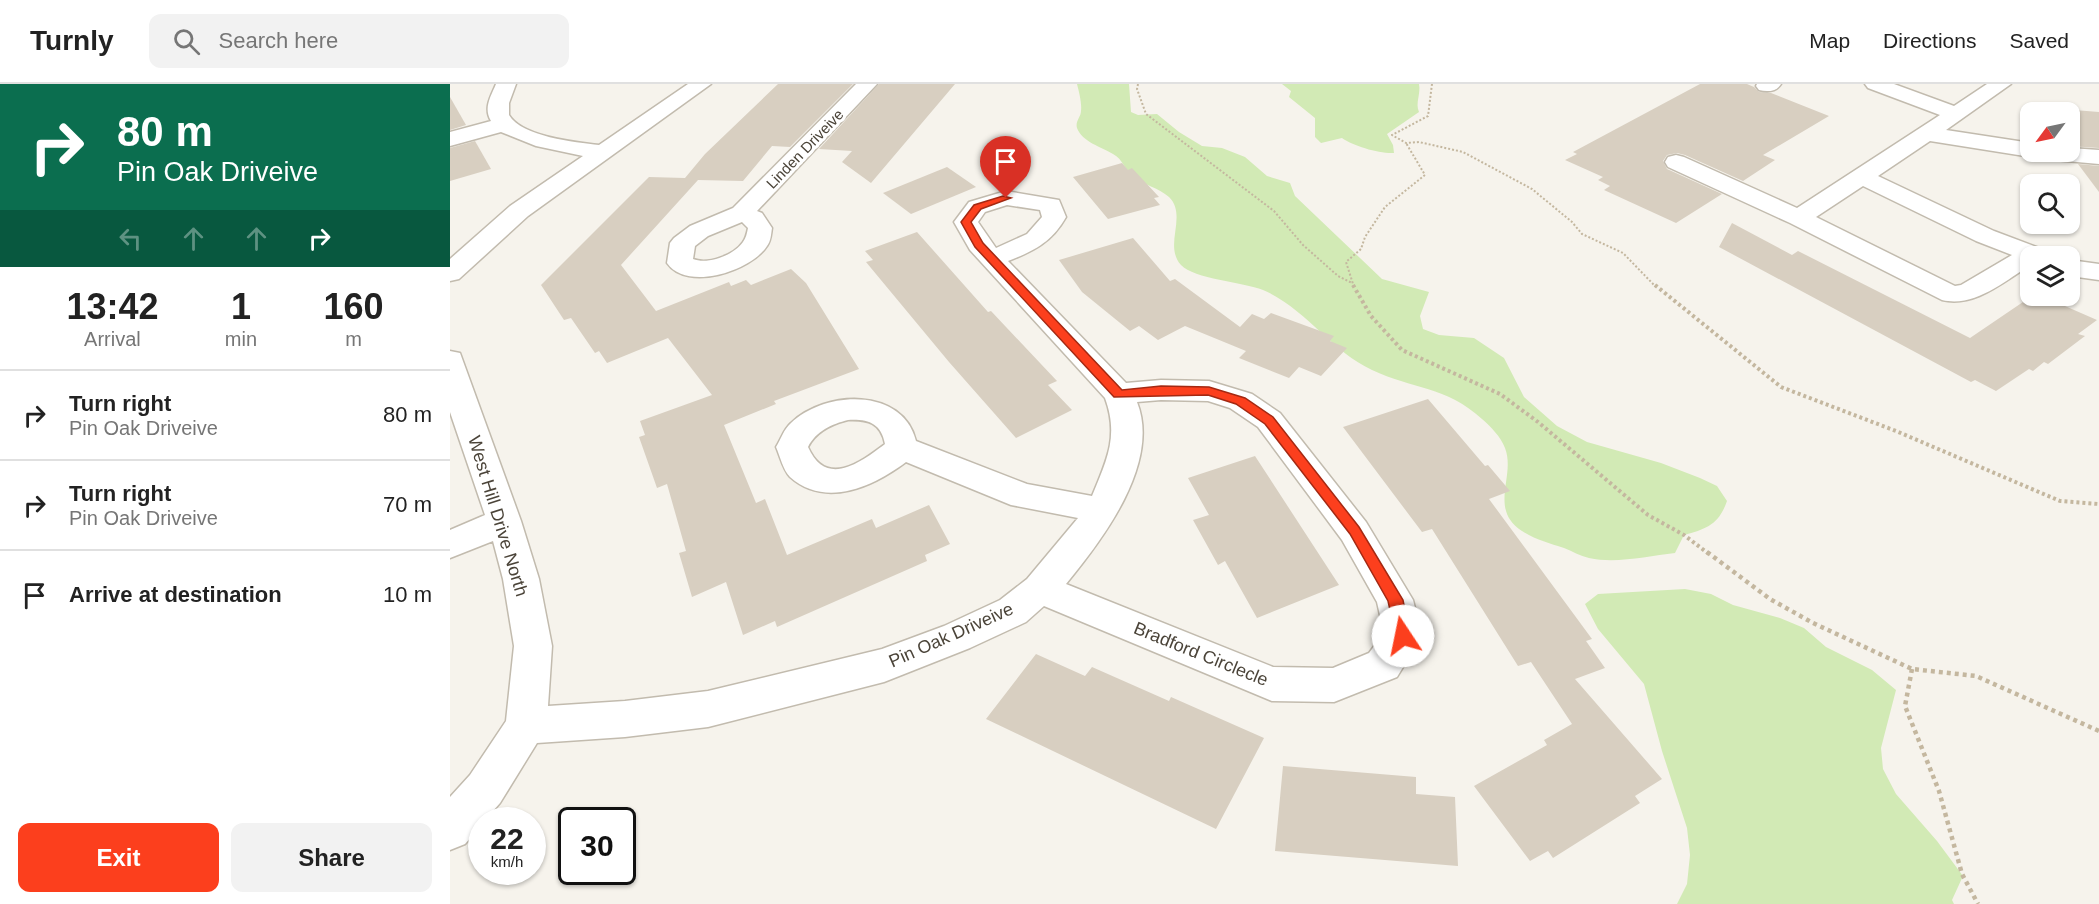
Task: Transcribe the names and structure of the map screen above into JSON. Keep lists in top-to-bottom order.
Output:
{
  "streets": {
    "street": [
      "Linden Driveive",
      "West Hill Drive North",
      "Pin Oak Driveive",
      "Bradford Circlecle"
    ]
  },
  "crossings": [
    ["West Hill Drive North", "Pin Oak Driveive"],
    ["Pin Oak Driveive", "Bradford Circlecle"]
  ],
  "north": "bottom left",
  "page": {
    "header": "Turnly",
    "search": "Search here",
    "nav": ["Map", "Directions", "Saved"],
    "turn": ["80 m", "Pin Oak Driveive"],
    "eta": [
      "13:42",
      "Arrival",
      "1",
      "min",
      "160",
      "m"
    ],
    "list": [
      {
        "name": "Turn right",
        "note": "Pin Oak Driveive",
        "value": "80 m"
      },
      {
        "name": "Turn right",
        "note": "Pin Oak Driveive",
        "value": "70 m"
      },
      {
        "name": "Arrive at destination",
        "value": "10 m"
      }
    ],
    "speed": "22 km/h",
    "limit": "30",
    "buttons": ["Exit", "Share"]
  }
}
